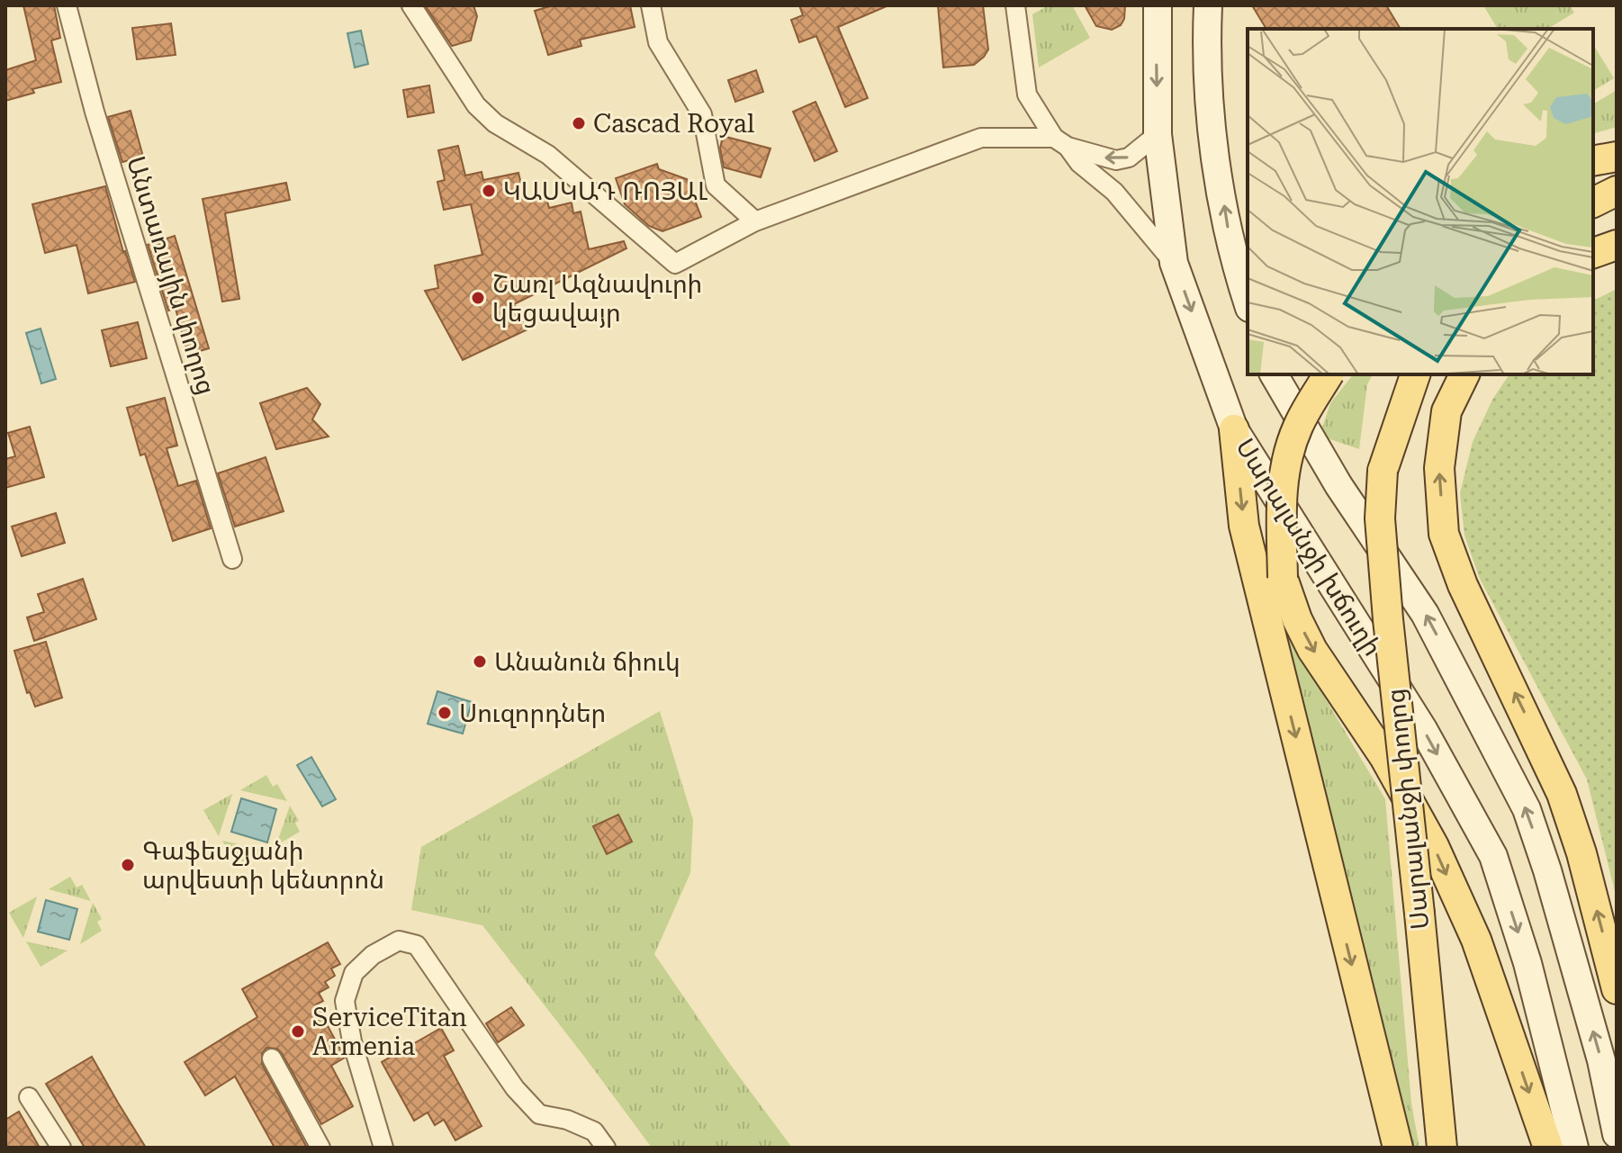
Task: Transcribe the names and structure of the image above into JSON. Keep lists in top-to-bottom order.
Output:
{
  "streets": {
    "main road": ["Սարալանջի խճուղի", "Սարալանջի փողոց"],
    "street": ["Անտառային փողոց"]
  },
  "places": [
    "Cascad Royal",
    "ԿԱՍԿԱԴ ՌՈՅԱԼ",
    "Շառլ Ազնավուրի կեցավայր",
    "Անանուն ճիուկ",
    "Սուզորդներ",
    "Գաֆեսջյանի արվեստի կենտրոն",
    "ServiceTitan Armenia"
  ]
}
